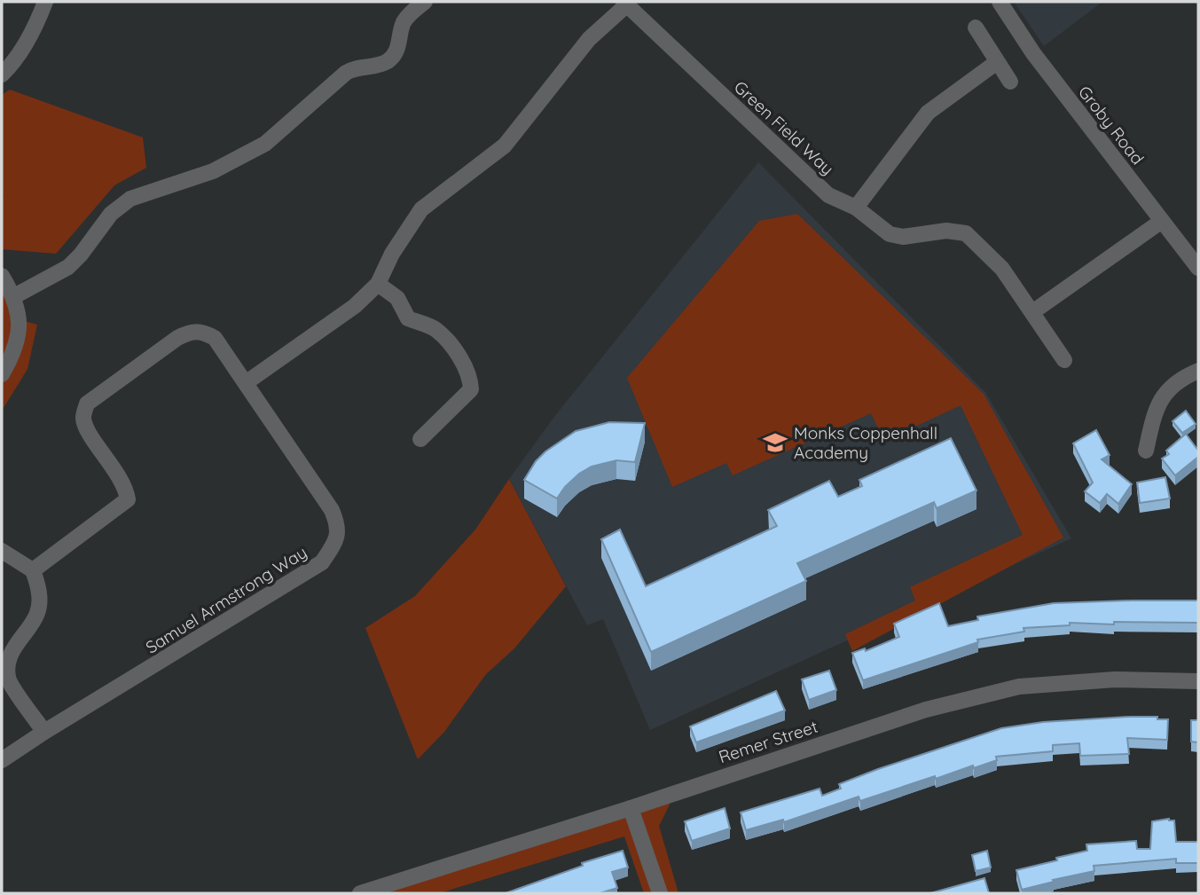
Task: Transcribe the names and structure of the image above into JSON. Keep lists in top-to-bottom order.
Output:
{
  "streets": {
    "street": [
      "Groby Road",
      "Green Field Way",
      "Samuel Armstrong Way",
      "Remer Street"
    ]
  },
  "places": {
    "school or university": ["Monks Coppenhall Academy"]
  }
}
